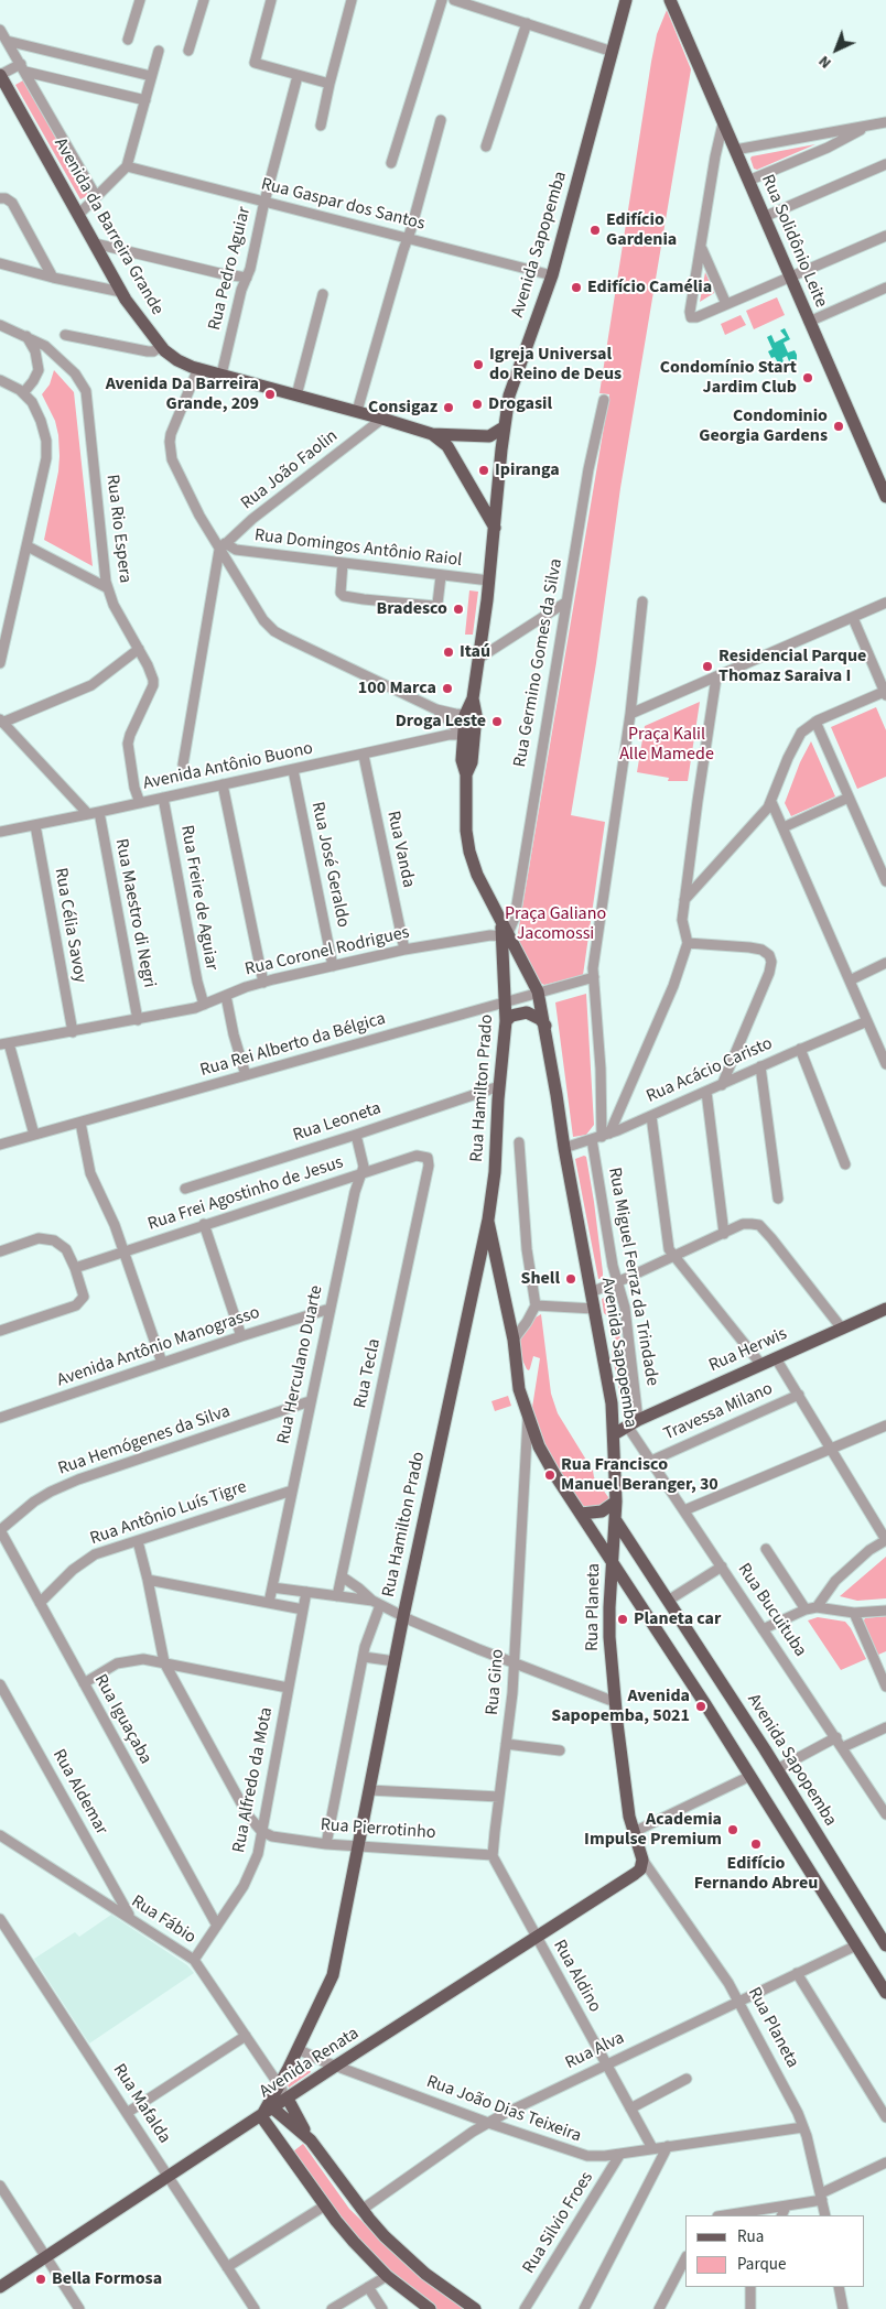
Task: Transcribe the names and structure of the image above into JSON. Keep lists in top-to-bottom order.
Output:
{
  "streets": {
    "main road": [
      "Avenida da Barreira Grande",
      "Rua Solidônio Leite",
      "Avenida Sapopemba",
      "Rua Hamilton Prado",
      "Rua Herwis",
      "Rua Planeta",
      "Avenida Renata"
    ],
    "street": [
      "Rua Gaspar dos Santos",
      "Rua Pedro Aguiar",
      "Rua João Faolin",
      "Rua Rio Espera",
      "Rua Domingos Antônio Raiol",
      "Rua Germino Gomes da Silva",
      "Avenida Antônio Buono",
      "Rua Vanda",
      "Rua José Geraldo",
      "Rua Freire de Aguiar",
      "Rua Maestro di Negri",
      "Rua Célia Savoy",
      "Rua Coronel Rodrigues",
      "Rua Rei Alberto da Bélgica",
      "Rua Acácio Caristo",
      "Rua Leoneta",
      "Rua Frei Agostinho de Jesus",
      "Rua Miguel Ferraz da Trindade",
      "Avenida Antônio Manograsso",
      "Rua Herculano Duarte",
      "Rua Tecla",
      "Travessa Milano",
      "Rua Hemógenes da Silva",
      "Rua Antônio Luís Tigre",
      "Rua Bucuituba",
      "Rua Gino",
      "Rua Iguaçaba",
      "Rua Alfredo da Mota",
      "Rua Aldemar",
      "Rua Pierrotinho",
      "Rua Fábio",
      "Rua Aldino",
      "Rua Alva",
      "Rua Mafalda",
      "Rua João Dias Teixeira",
      "Rua Silvio Froes"
    ]
  },
  "crossings": [
    ["Rua Gaspar dos Santos", "Avenida Sapopemba"],
    ["Rua Gaspar dos Santos", "Rua Pedro Aguiar"],
    ["Avenida da Barreira Grande", "Avenida Sapopemba"],
    ["Avenida da Barreira Grande", "Rua Pedro Aguiar"],
    ["Avenida da Barreira Grande", "Rua João Faolin"],
    ["Avenida Sapopemba", "Rua Domingos Antônio Raiol"],
    ["Avenida Sapopemba", "Rua Germino Gomes da Silva"],
    ["Avenida Sapopemba", "Avenida Antônio Buono"],
    ["Avenida Sapopemba", "Rua Coronel Rodrigues"],
    ["Avenida Sapopemba", "Rua Rei Alberto da Bélgica"],
    ["Avenida Sapopemba", "Rua Acácio Caristo"],
    ["Avenida Sapopemba", "Rua Hamilton Prado"],
    ["Avenida Sapopemba", "Rua Miguel Ferraz da Trindade"],
    ["Avenida Sapopemba", "Rua Herwis"],
    ["Avenida Sapopemba", "Rua Planeta"],
    ["Avenida Sapopemba", "Rua Bucuituba"],
    ["Rua João Faolin", "Rua Domingos Antônio Raiol"],
    ["Rua Rio Espera", "Avenida Antônio Buono"],
    ["Rua Germino Gomes da Silva", "Rua Coronel Rodrigues"],
    ["Rua Germino Gomes da Silva", "Rua Hamilton Prado"],
    ["Avenida Antônio Buono", "Rua Vanda"],
    ["Avenida Antônio Buono", "Rua José Geraldo"],
    ["Avenida Antônio Buono", "Rua Freire de Aguiar"],
    ["Avenida Antônio Buono", "Rua Maestro di Negri"],
    ["Avenida Antônio Buono", "Rua Célia Savoy"],
    ["Rua Vanda", "Rua Coronel Rodrigues"],
    ["Rua José Geraldo", "Rua Coronel Rodrigues"],
    ["Rua Freire de Aguiar", "Rua Coronel Rodrigues"],
    ["Rua Maestro di Negri", "Rua Coronel Rodrigues"],
    ["Rua Célia Savoy", "Rua Coronel Rodrigues"],
    ["Rua Coronel Rodrigues", "Rua Hamilton Prado"],
    ["Rua Rei Alberto da Bélgica", "Rua Hamilton Prado"],
    ["Rua Rei Alberto da Bélgica", "Rua Miguel Ferraz da Trindade"],
    ["Rua Acácio Caristo", "Rua Miguel Ferraz da Trindade"],
    ["Rua Hamilton Prado", "Rua Leoneta"],
    ["Rua Hamilton Prado", "Rua Pierrotinho"],
    ["Rua Hamilton Prado", "Rua Fábio"],
    ["Rua Hamilton Prado", "Avenida Renata"],
    ["Rua Hamilton Prado", "Rua João Dias Teixeira"],
    ["Rua Leoneta", "Rua Herculano Duarte"],
    ["Rua Frei Agostinho de Jesus", "Rua Herculano Duarte"],
    ["Rua Frei Agostinho de Jesus", "Rua Tecla"],
    ["Rua Miguel Ferraz da Trindade", "Rua Herwis"],
    ["Rua Miguel Ferraz da Trindade", "Rua Bucuituba"],
    ["Avenida Antônio Manograsso", "Rua Herculano Duarte"],
    ["Rua Herwis", "Rua Bucuituba"],
    ["Rua Herculano Duarte", "Rua Hemógenes da Silva"],
    ["Rua Herculano Duarte", "Rua Antônio Luís Tigre"],
    ["Travessa Milano", "Rua Bucuituba"],
    ["Rua Hemógenes da Silva", "Rua Iguaçaba"],
    ["Rua Antônio Luís Tigre", "Rua Iguaçaba"],
    ["Rua Planeta", "Rua Alva"],
    ["Rua Planeta", "Avenida Renata"],
    ["Rua Planeta", "Rua João Dias Teixeira"],
    ["Rua Gino", "Rua Pierrotinho"],
    ["Rua Iguaçaba", "Rua Alfredo da Mota"],
    ["Rua Alfredo da Mota", "Rua Pierrotinho"],
    ["Rua Alfredo da Mota", "Rua Fábio"],
    ["Rua Aldemar", "Rua Fábio"],
    ["Rua Fábio", "Avenida Renata"],
    ["Rua Aldino", "Rua Alva"],
    ["Rua Aldino", "Avenida Renata"],
    ["Rua Aldino", "Rua João Dias Teixeira"],
    ["Rua Alva", "Rua João Dias Teixeira"],
    ["Avenida Renata", "Rua Mafalda"],
    ["Avenida Renata", "Rua João Dias Teixeira"],
    ["Rua João Dias Teixeira", "Rua Silvio Froes"]
  ],
  "parks": ["Praça Kalil Alle Mamede", "Praça Galiano Jacomossi"],
  "places": [
    "Edifício Gardenia",
    "Edifício Camélia",
    "Igreja Universal do Reino de Deus",
    "Condomínio Start Jardim Club",
    "Avenida Da Barreira Grande, 209",
    "Drogasil",
    "Consigaz",
    "Condominio Georgia Gardens",
    "Ipiranga",
    "Bradesco",
    "Itaú",
    "Residencial Parque Thomaz Saraiva I",
    "100 Marca",
    "Droga Leste",
    "Shell",
    "Rua Francisco Manuel Beranger, 30",
    "Planeta car",
    "Avenida Sapopemba, 5021",
    "Academia Impulse Premium",
    "Edifício Fernando Abreu",
    "Bella Formosa"
  ],
  "legend": ["Rua", "Parque"],
  "north": "bottom left"
}
